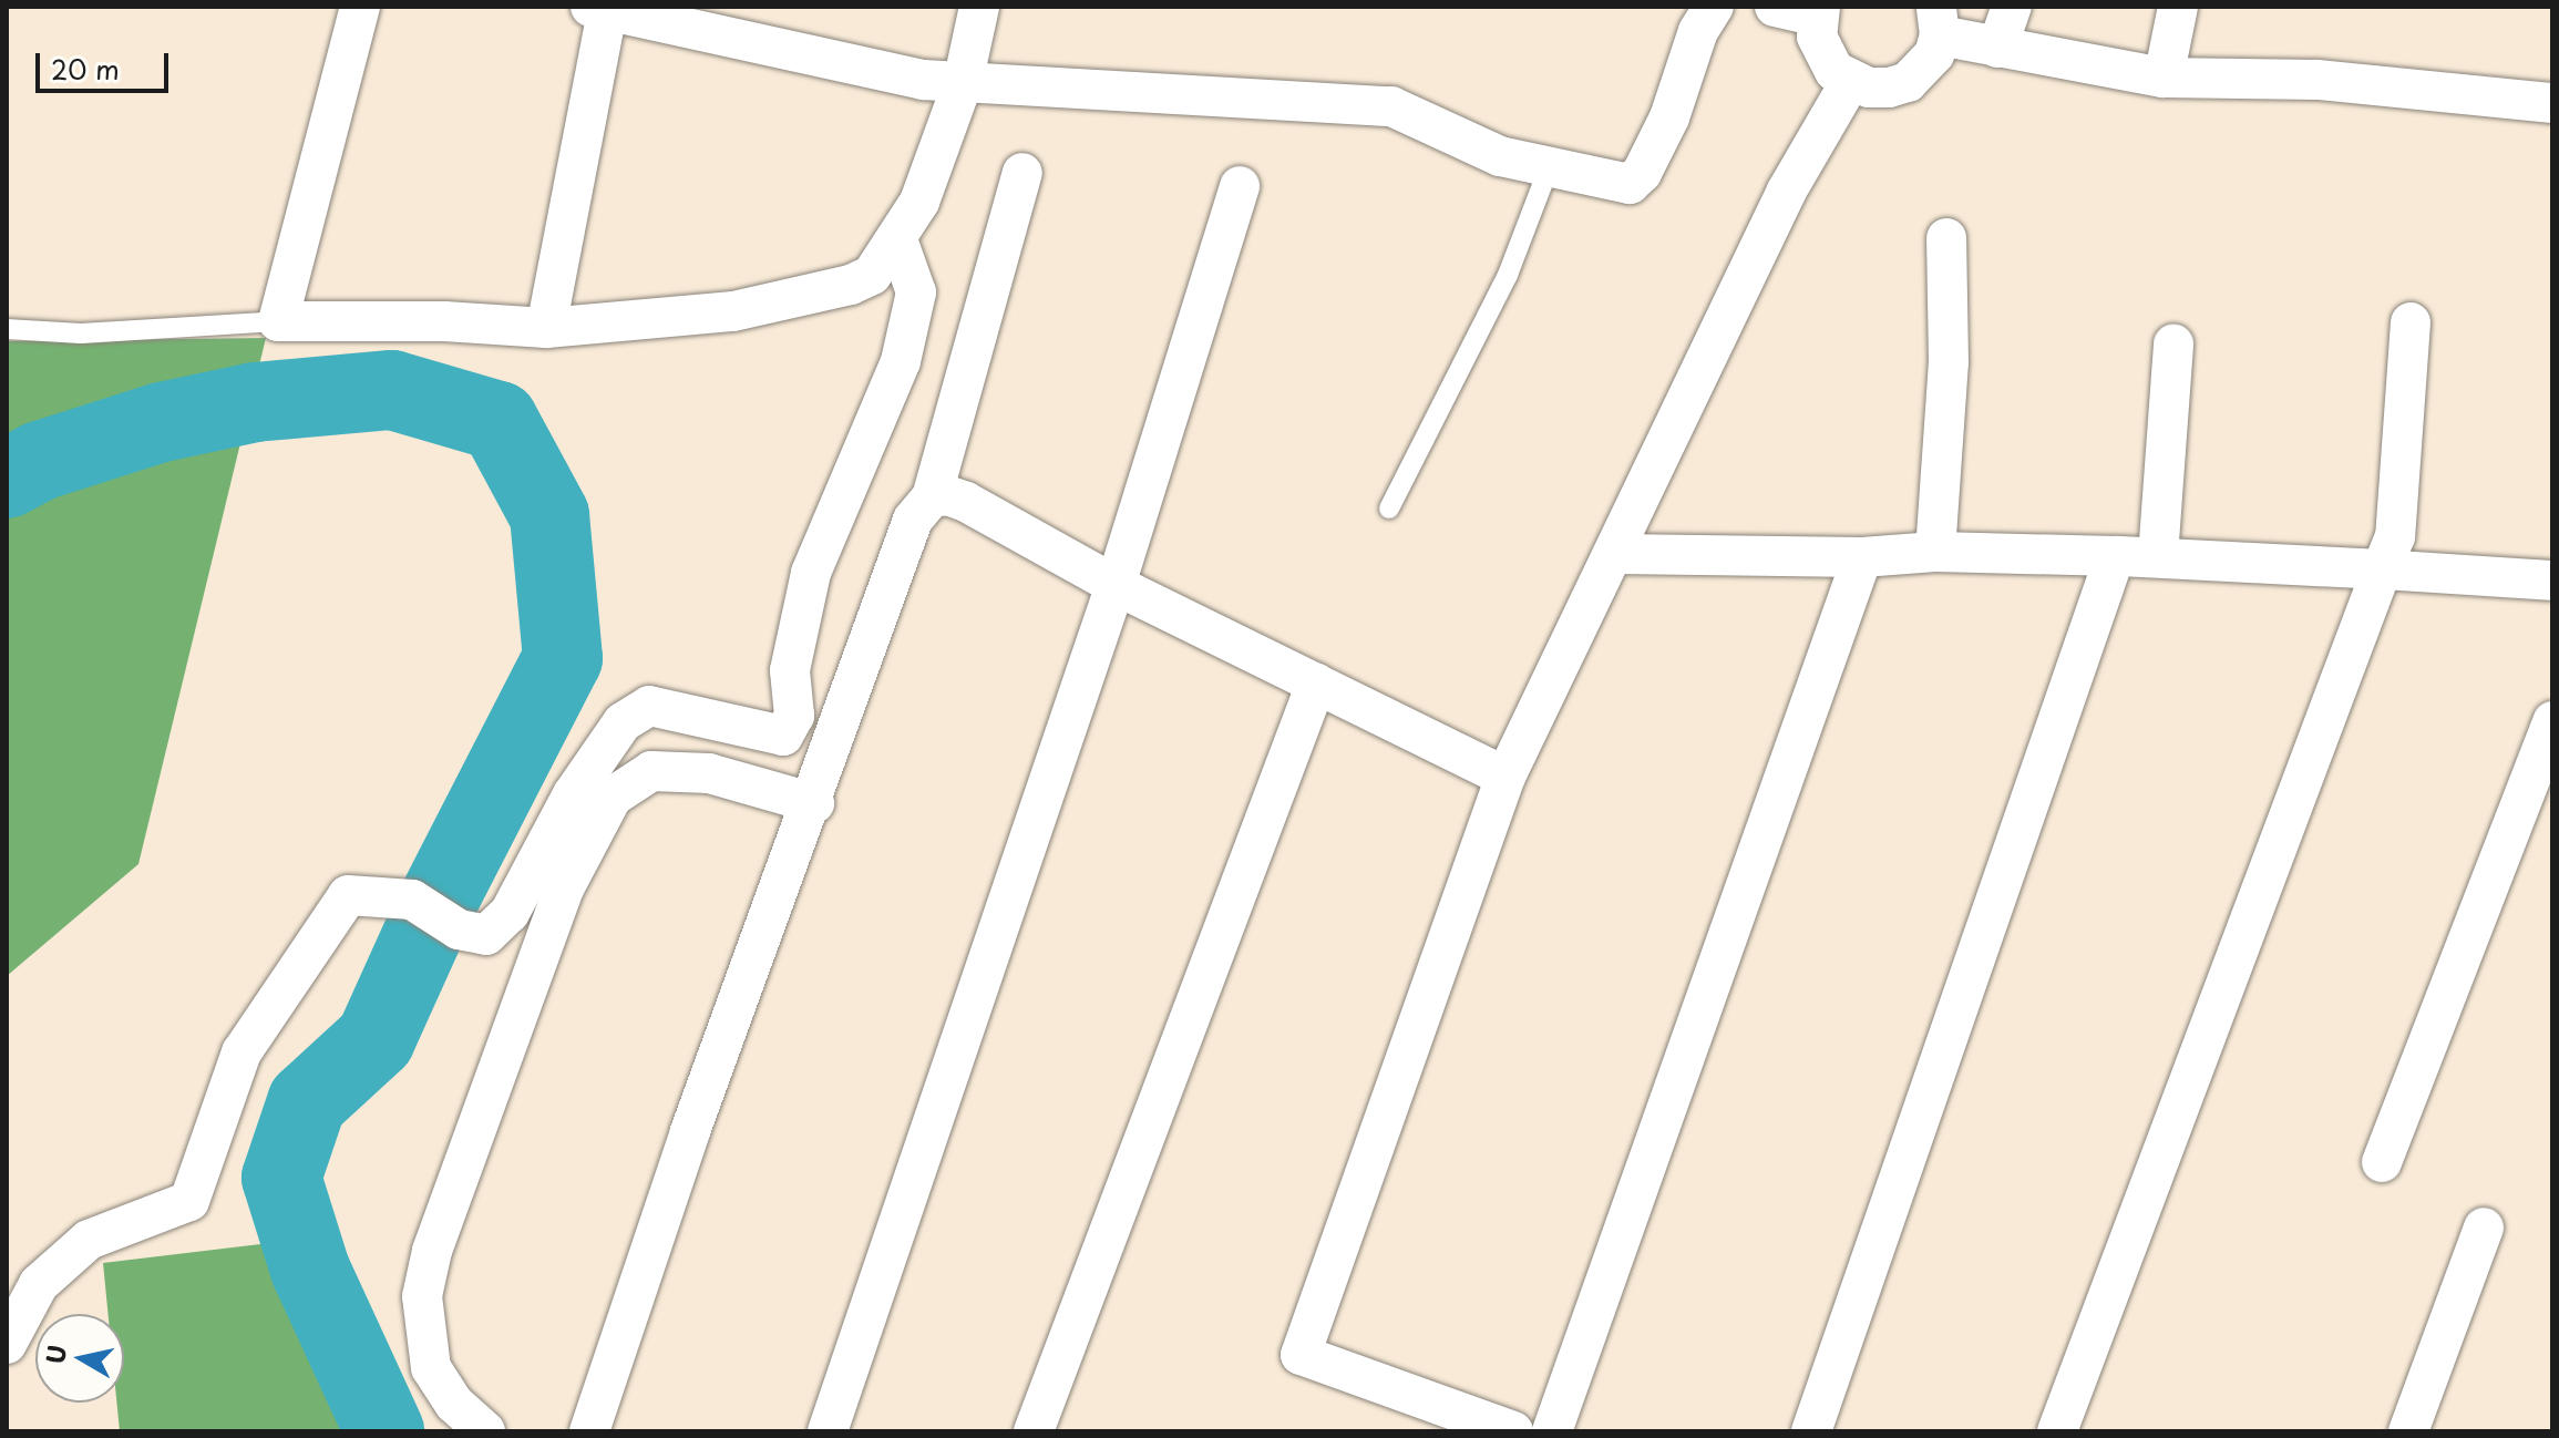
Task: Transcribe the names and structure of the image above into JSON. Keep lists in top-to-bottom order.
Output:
{
  "scale_bar": "20 m",
  "north": "left"
}
